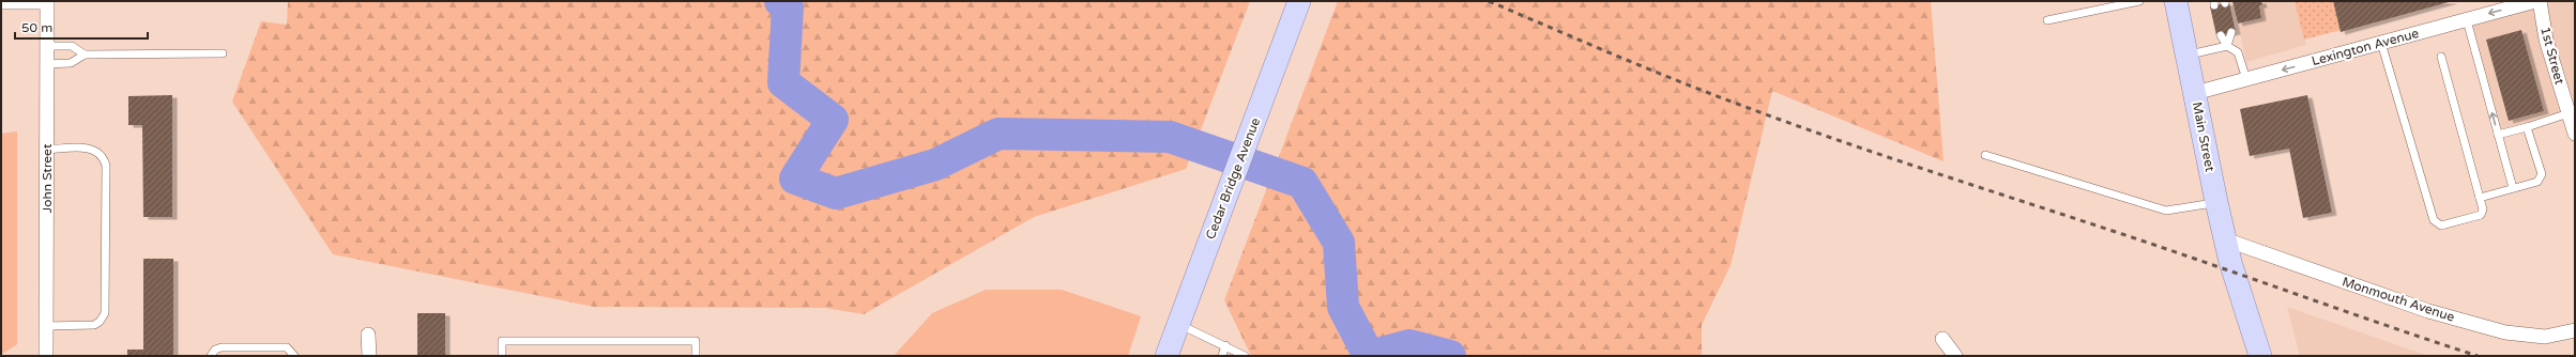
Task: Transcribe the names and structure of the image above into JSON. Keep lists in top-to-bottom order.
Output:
{
  "streets": {
    "main road": ["Main Street", "Cedar Bridge Avenue"],
    "street": [
      "Lexington Avenue",
      "1st Street",
      "John Street",
      "Monmouth Avenue"
    ]
  },
  "crossings": [
    ["Lexington Avenue", "Main Street"],
    ["Main Street", "Monmouth Avenue"]
  ],
  "one_way": ["Lexington Avenue"],
  "scale_bar": "50 m"
}
